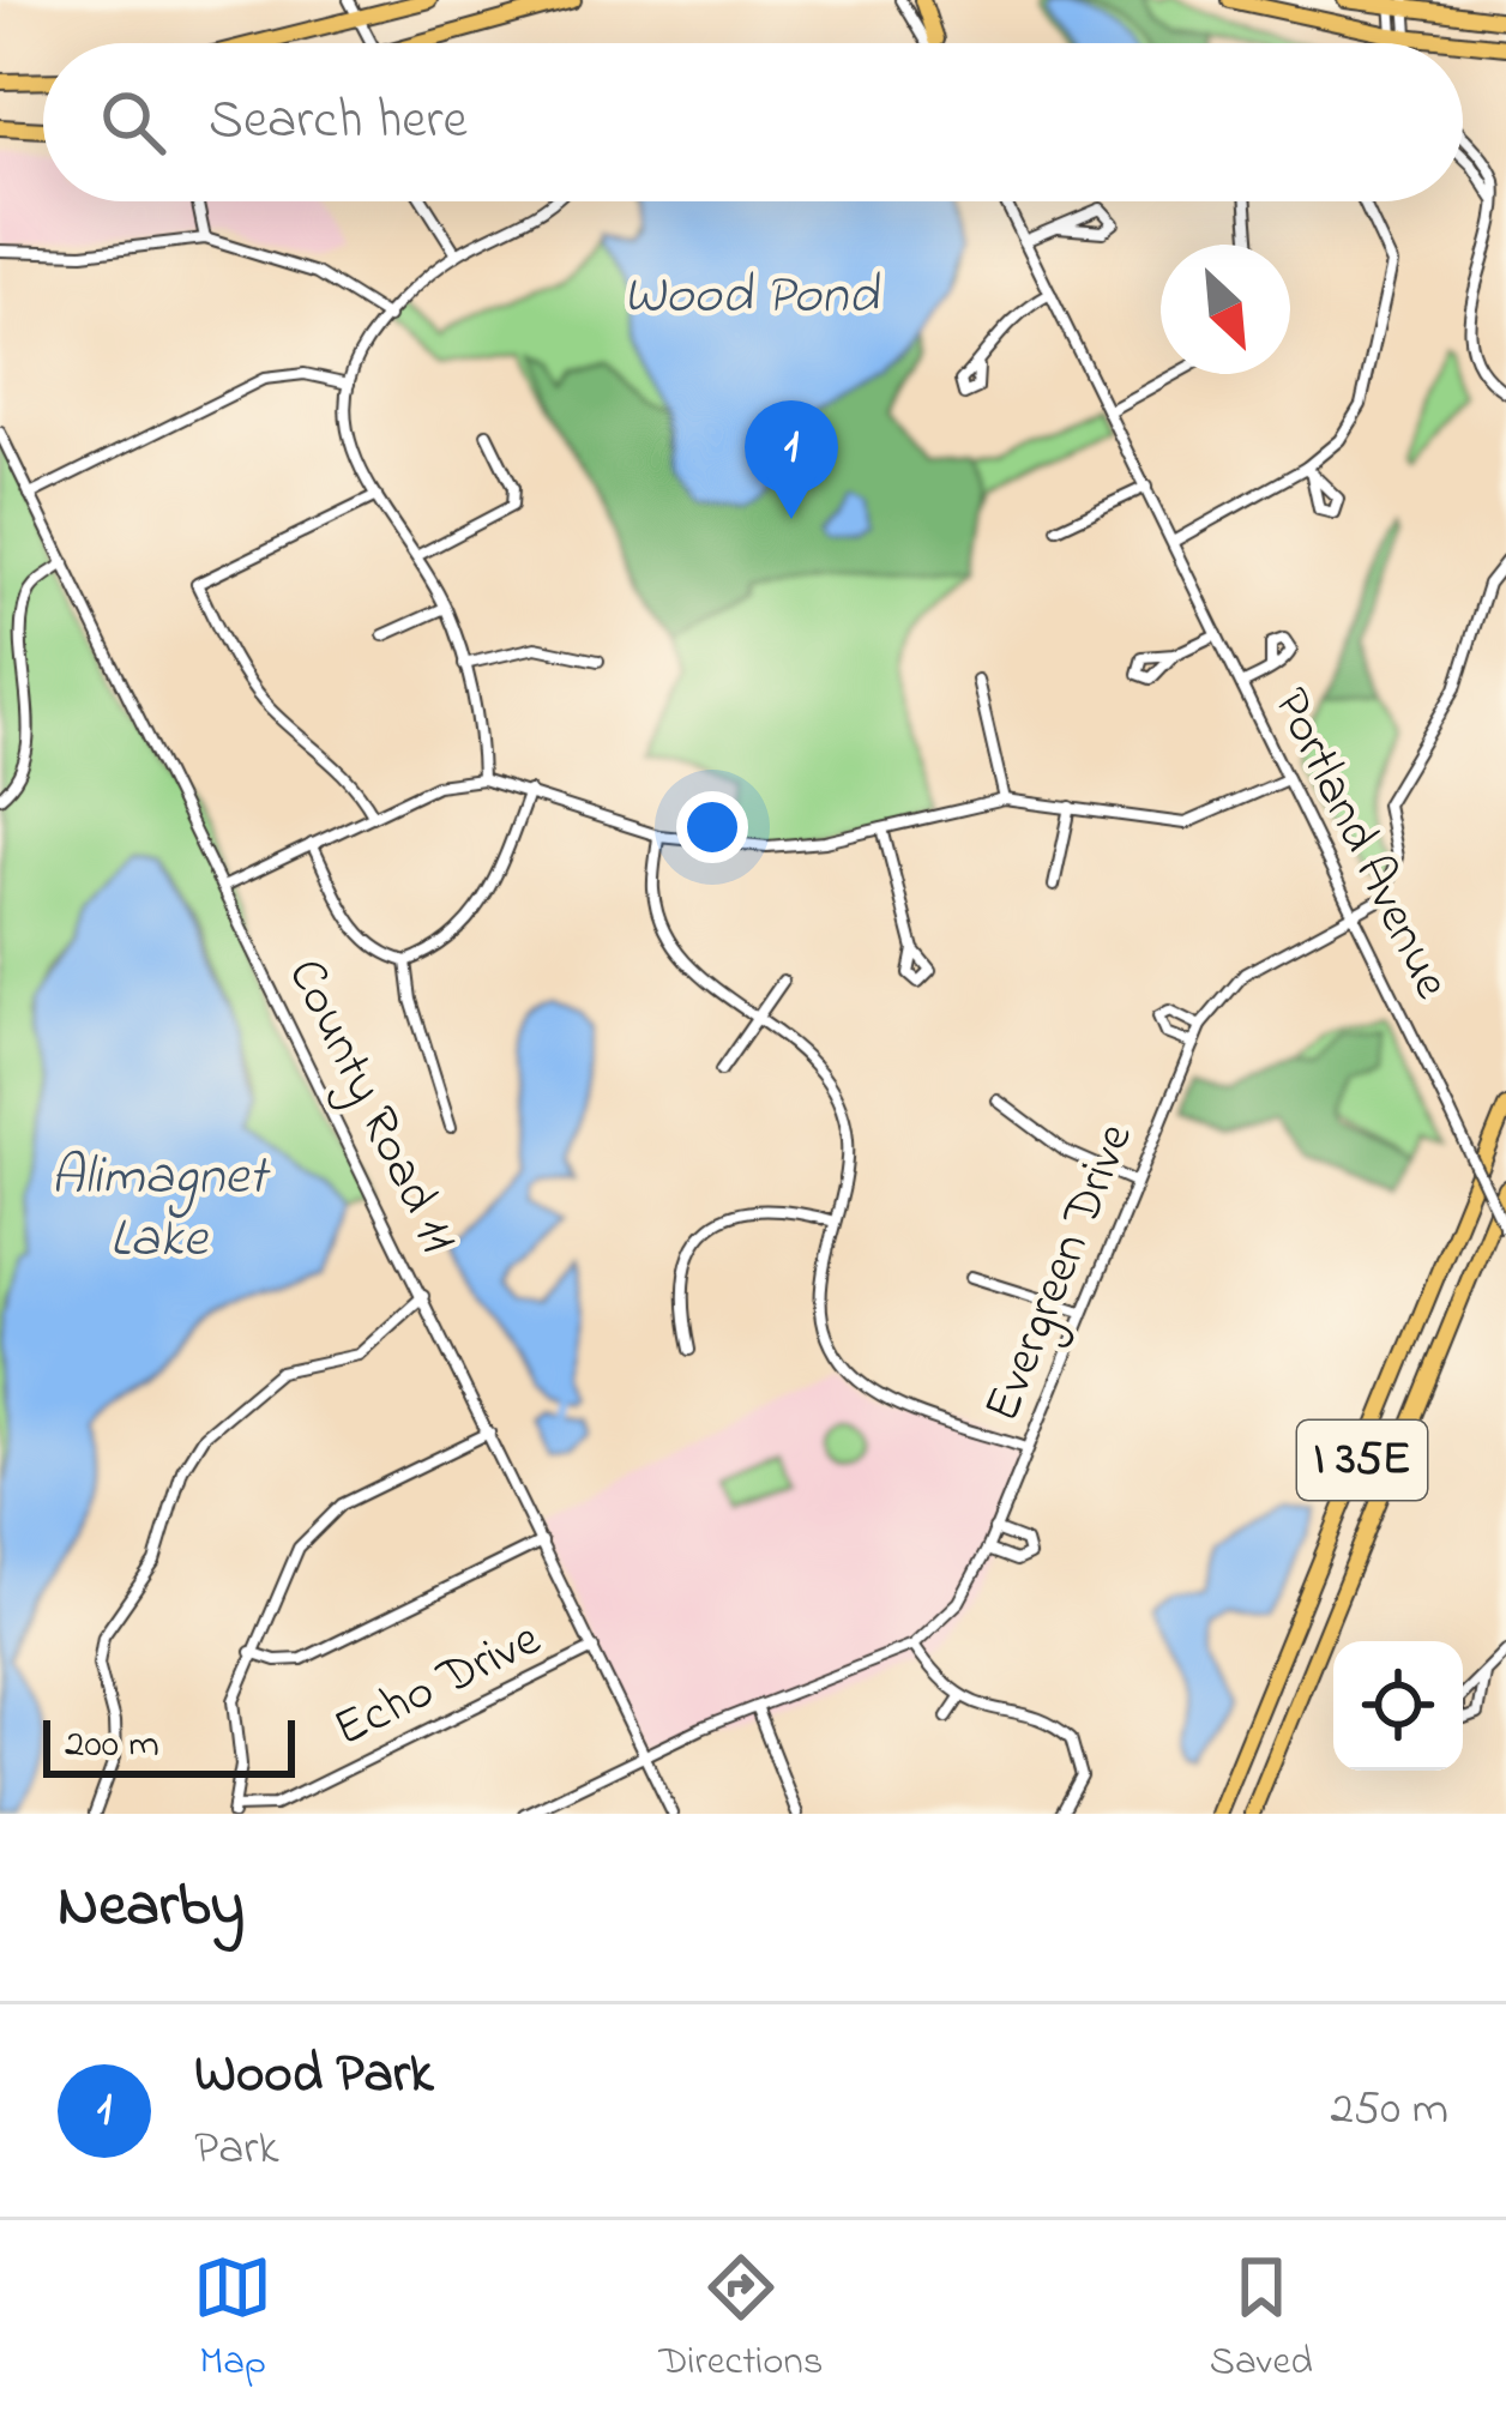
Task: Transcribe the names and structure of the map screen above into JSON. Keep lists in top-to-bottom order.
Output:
{
  "streets": {
    "highway": ["I 35E"],
    "street": [
      "Portland Avenue",
      "County Road 11",
      "Evergreen Drive",
      "Echo Drive"
    ]
  },
  "crossings": [
    ["Portland Avenue", "Evergreen Drive"],
    ["County Road 11", "Evergreen Drive"],
    ["County Road 11", "Echo Drive"]
  ],
  "water": ["Wood Pond", "Alimagnet Lake"],
  "scale_bar": "200 m",
  "north": "bottom right",
  "page": {
    "search": "Search here",
    "pins": "1",
    "scale": "200 m",
    "heading": "Nearby",
    "list": [
      {
        "mark": "1",
        "name": "Wood Park",
        "note": "Park",
        "value": "250 m"
      }
    ],
    "nav": ["Map", "Directions", "Saved"]
  }
}
